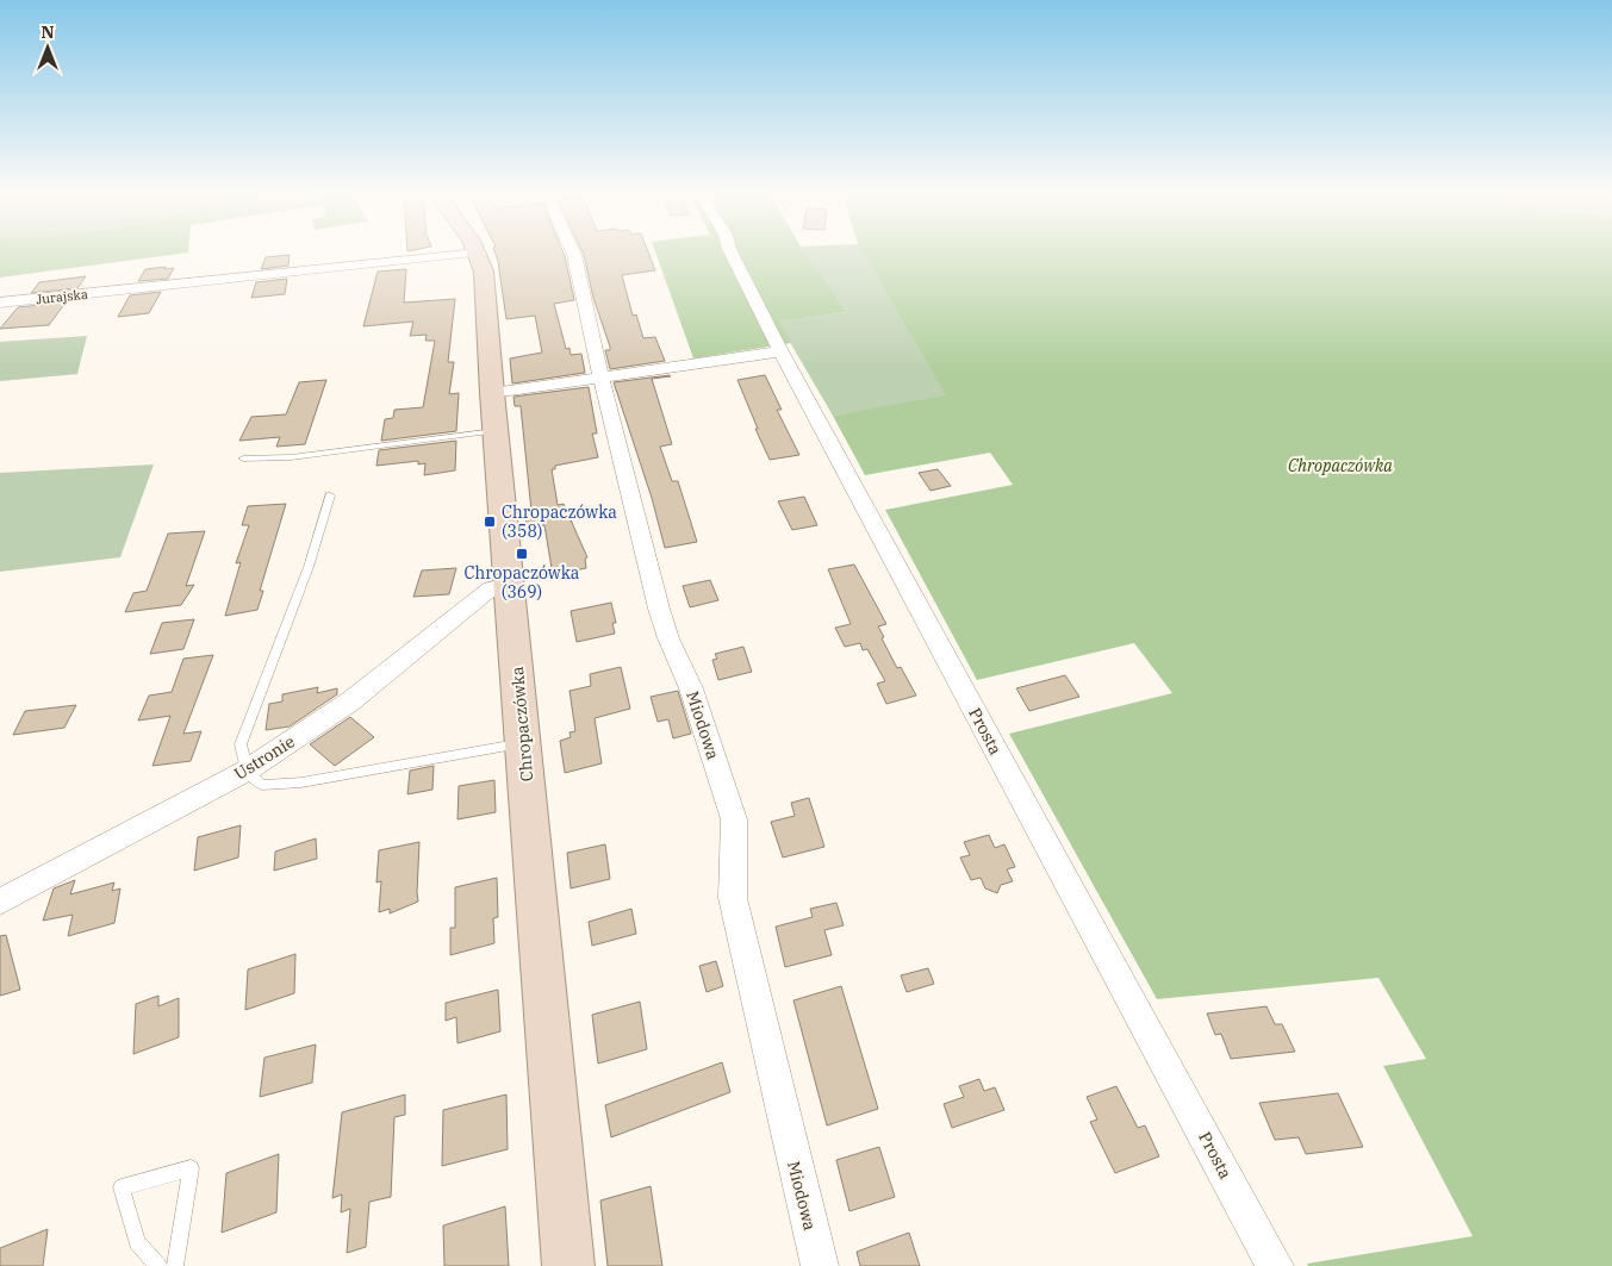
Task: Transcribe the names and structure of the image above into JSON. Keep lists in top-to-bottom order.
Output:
{
  "streets": {
    "street": [
      "Jurajska",
      "Chropaczówka",
      "Miodowa",
      "Prosta",
      "Ustronie"
    ]
  },
  "crossings": [
    ["Chropaczówka", "Ustronie"]
  ],
  "parks": ["Chropaczówka"],
  "places": {
    "transit": ["Chropaczówka (358)", "Chropaczówka (369)"]
  },
  "north": "top"
}
